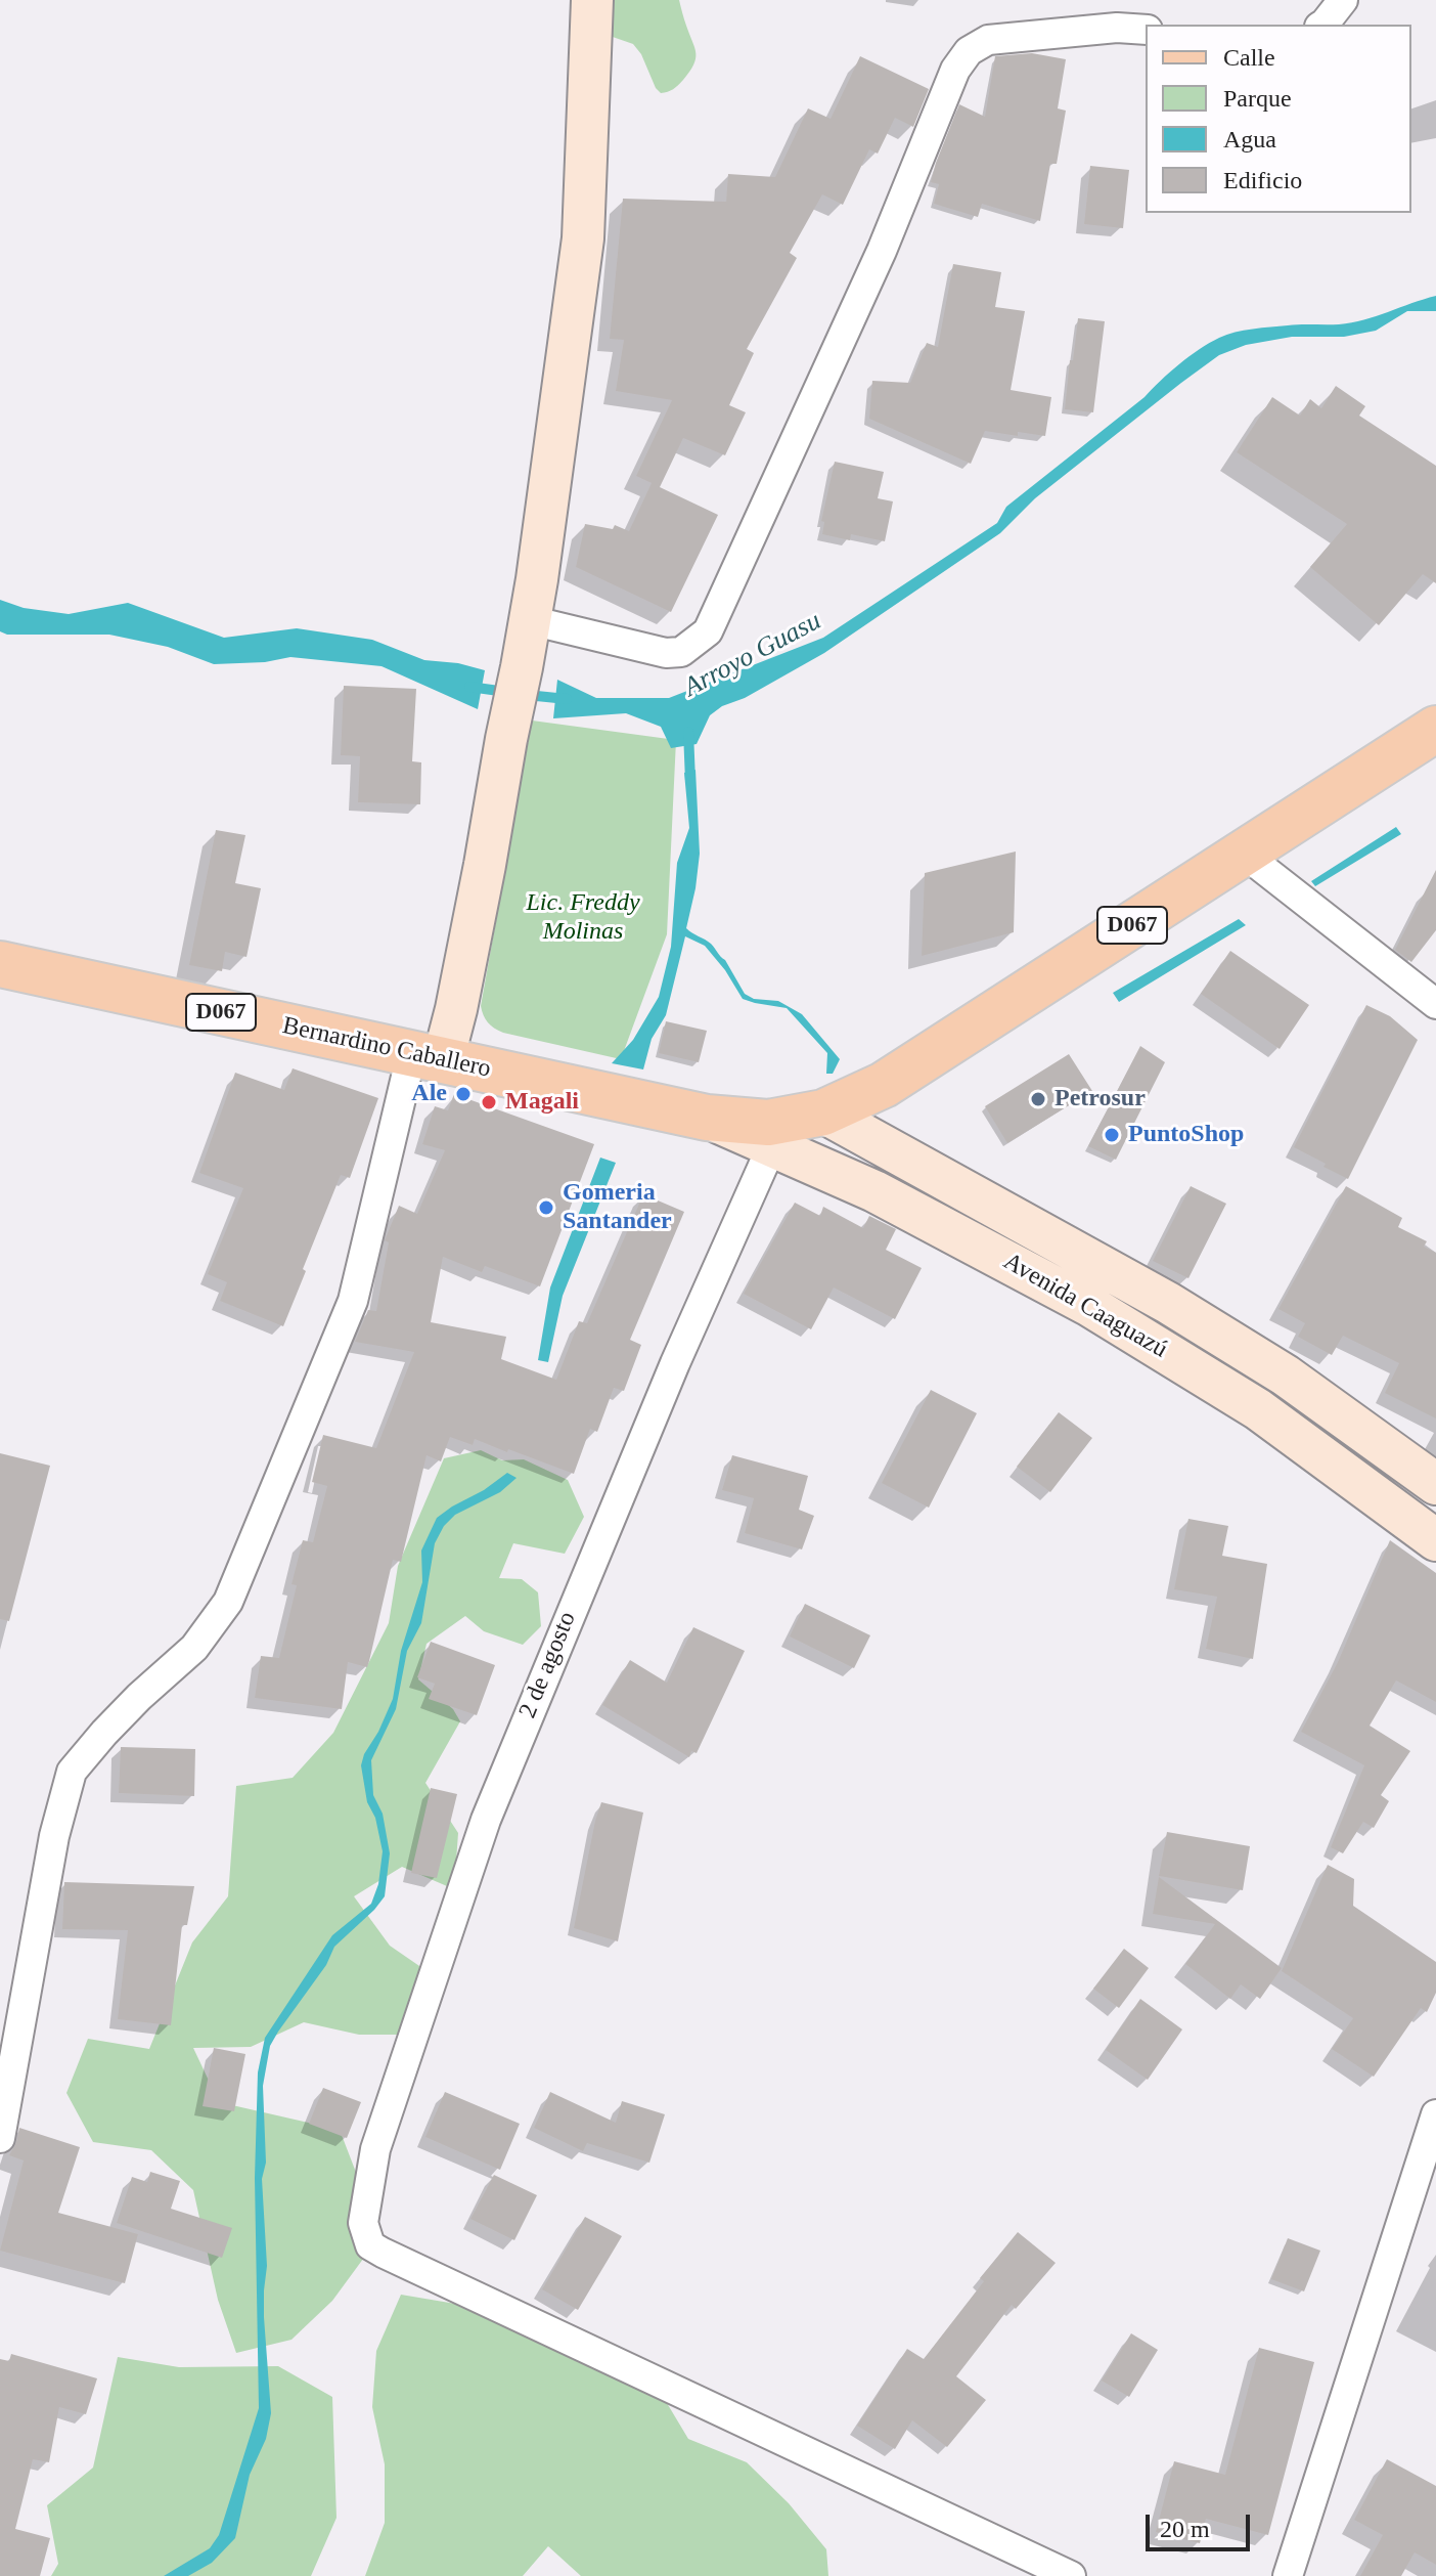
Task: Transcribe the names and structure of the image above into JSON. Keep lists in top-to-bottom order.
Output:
{
  "streets": {
    "main road": ["D067", "Bernardino Caballero"],
    "street": ["Avenida Caaguazú", "2 de agosto"]
  },
  "crossings": [
    ["D067", "Bernardino Caballero"],
    ["D067", "Avenida Caaguazú"],
    ["Bernardino Caballero", "Avenida Caaguazú"],
    ["Avenida Caaguazú", "2 de agosto"]
  ],
  "water": ["Arroyo Guasu"],
  "parks": ["Lic. Freddy Molinas"],
  "places": [
    "Ale",
    "Petrosur",
    "Magali",
    "PuntoShop",
    "Gomeria Santander"
  ],
  "legend": [
    "Calle",
    "Parque",
    "Agua",
    "Edificio"
  ],
  "scale_bar": "20 m"
}
